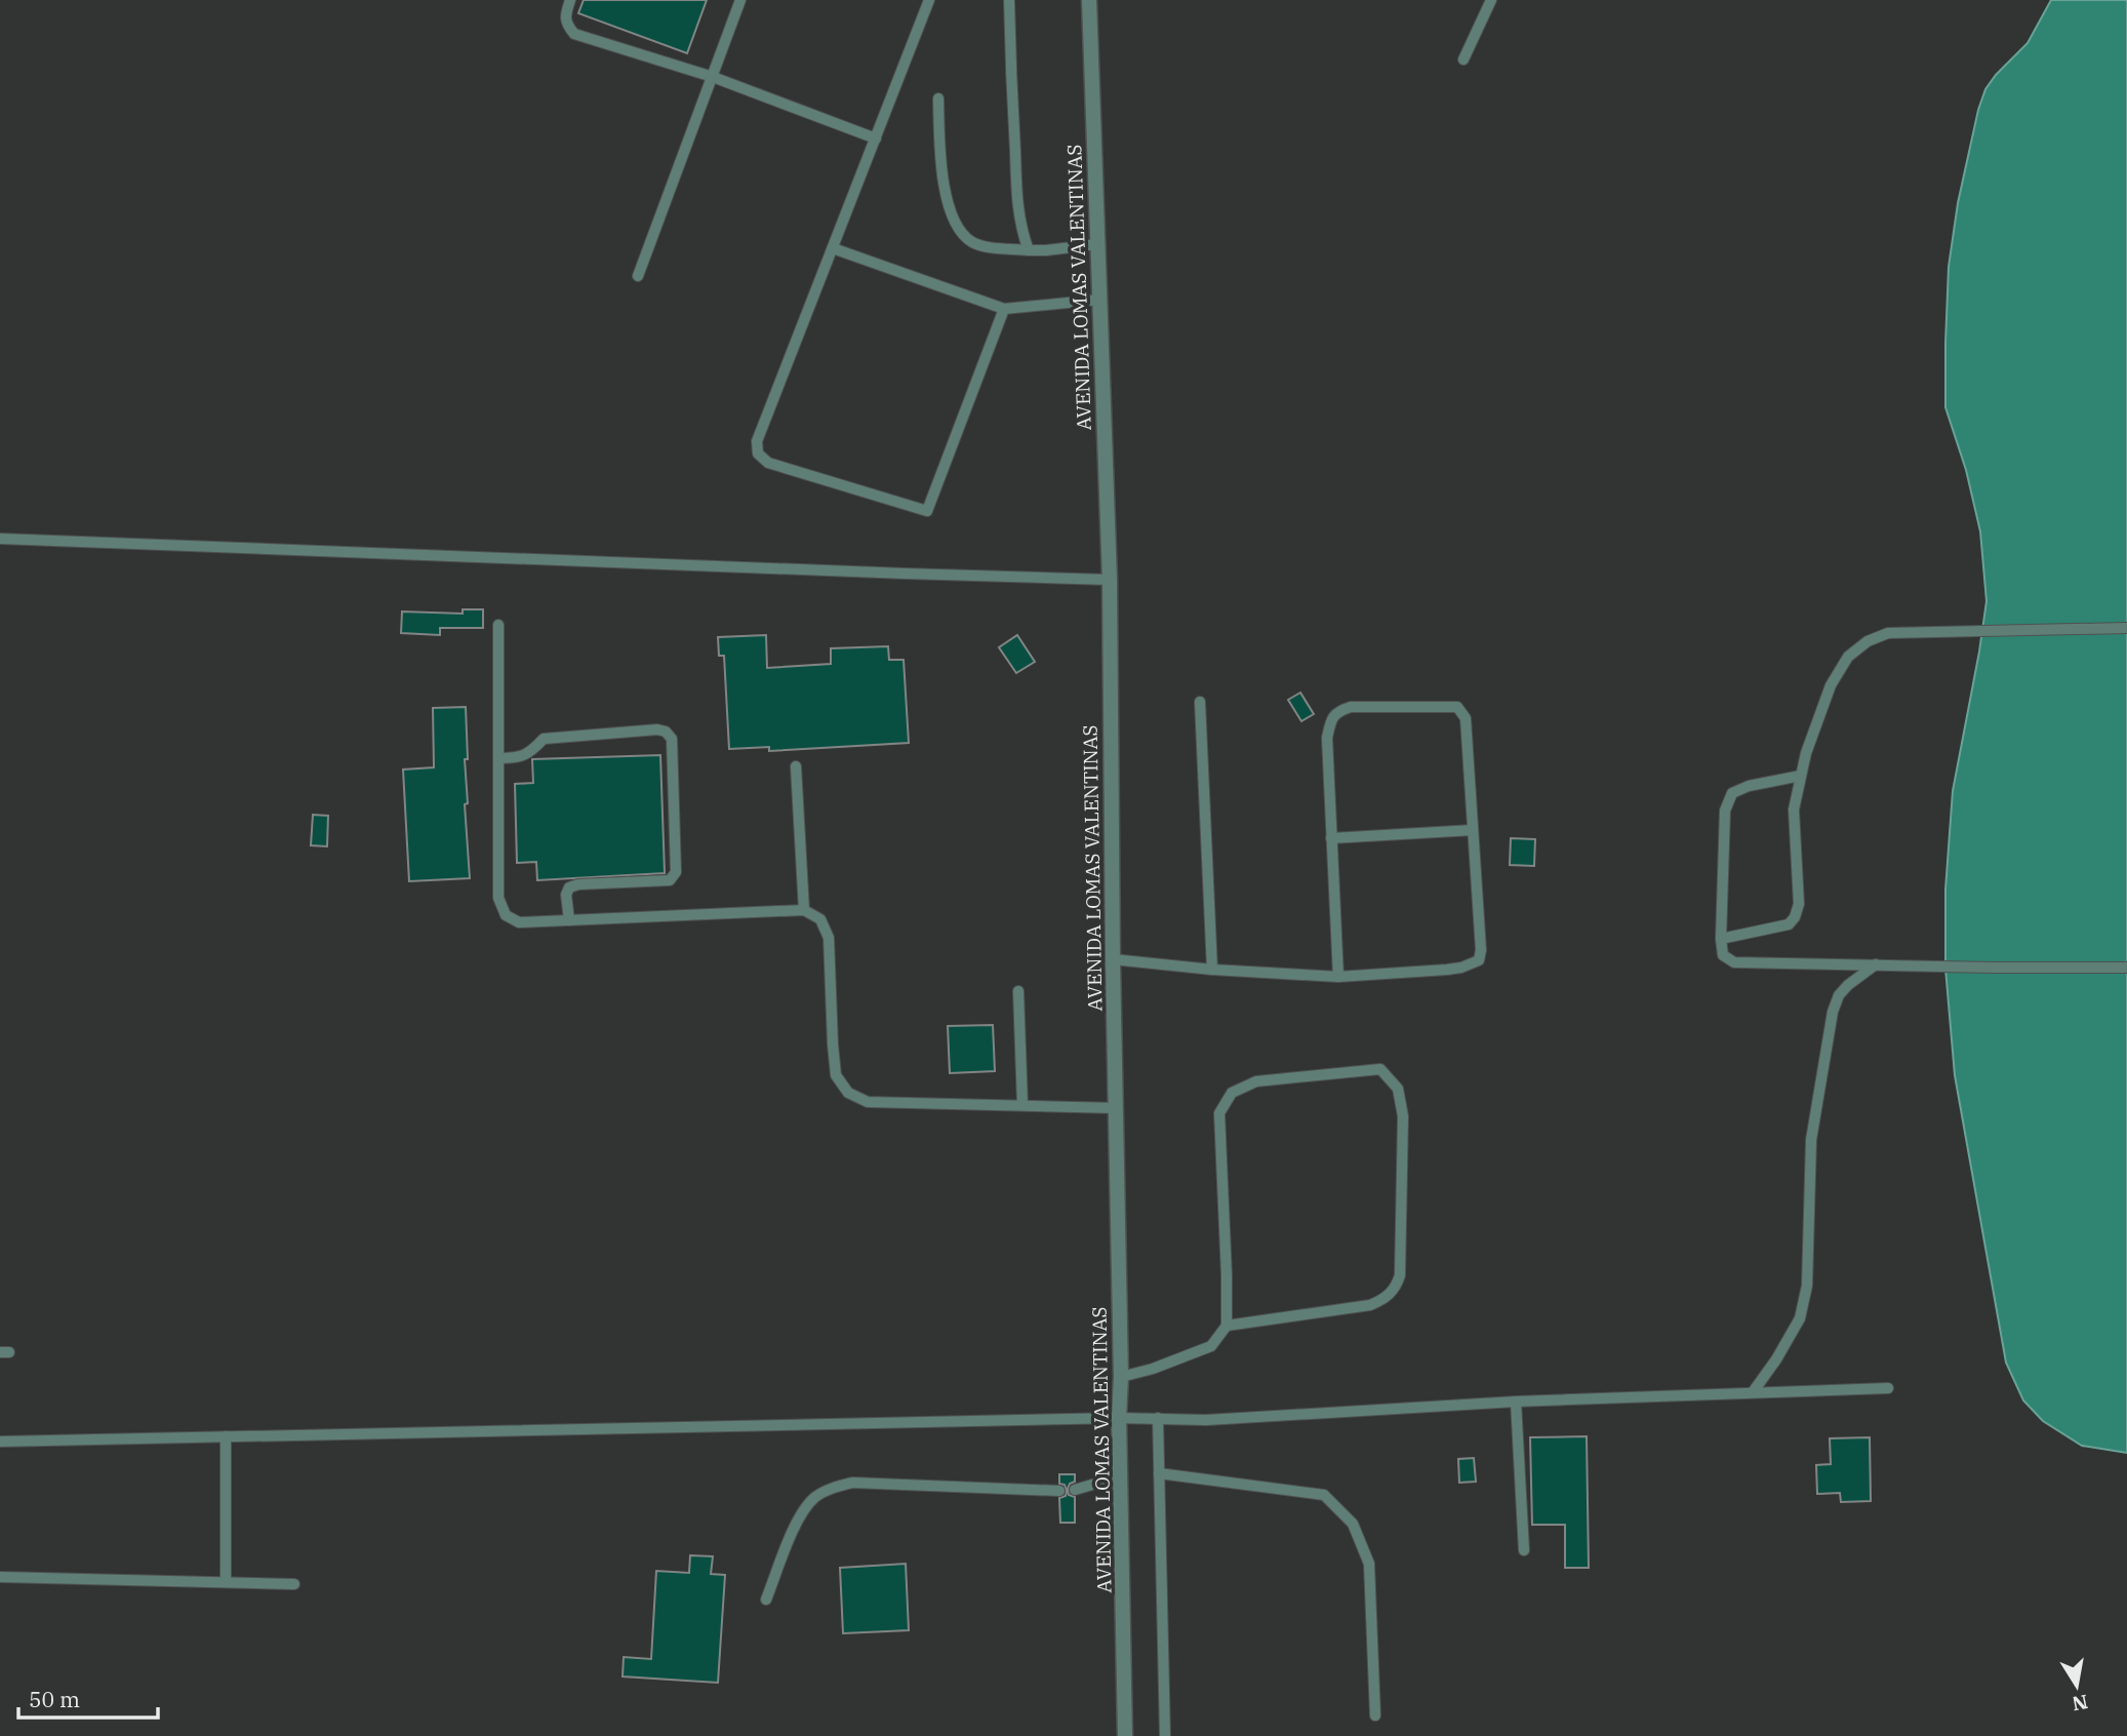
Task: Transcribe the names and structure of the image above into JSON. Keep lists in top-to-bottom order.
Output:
{
  "streets": {
    "street": ["AVENIDA LOMAS VALENTINAS"]
  },
  "scale_bar": "50 m",
  "north": "bottom"
}
